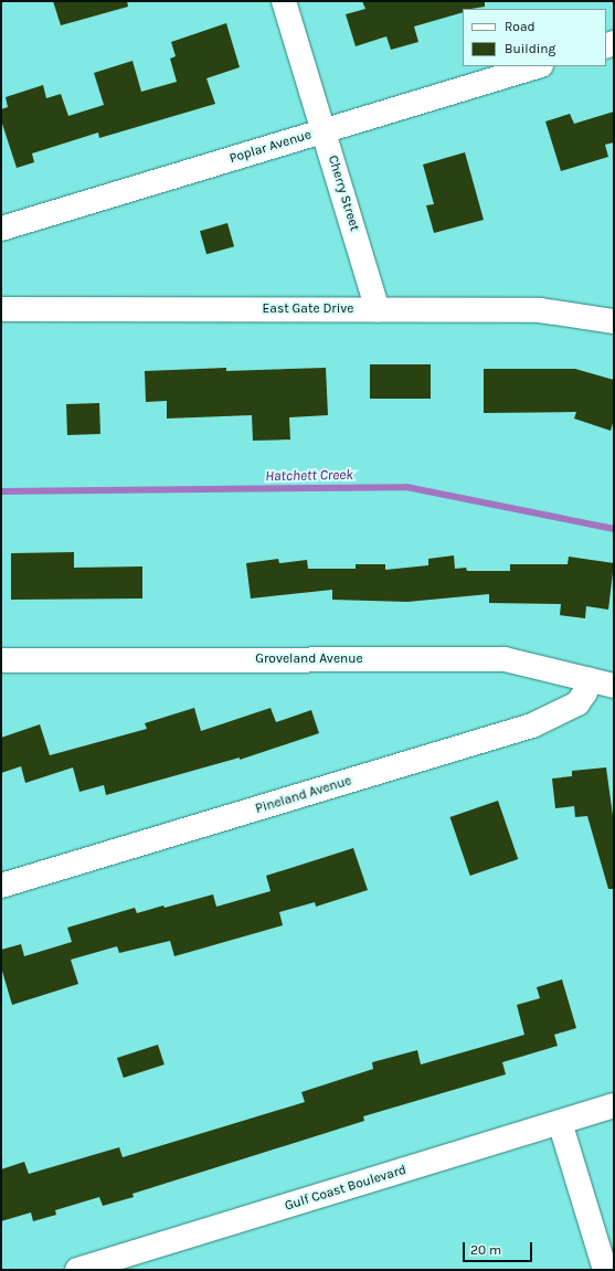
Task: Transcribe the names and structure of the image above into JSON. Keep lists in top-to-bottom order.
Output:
{
  "streets": {
    "street": [
      "Poplar Avenue",
      "Cherry Street",
      "East Gate Drive",
      "Groveland Avenue",
      "Pineland Avenue",
      "Gulf Coast Boulevard"
    ]
  },
  "crossings": [
    ["Poplar Avenue", "Cherry Street"],
    ["Cherry Street", "East Gate Drive"],
    ["Groveland Avenue", "Pineland Avenue"]
  ],
  "water": ["Hatchett Creek"],
  "legend": ["Road", "Building"],
  "scale_bar": "20 m"
}
